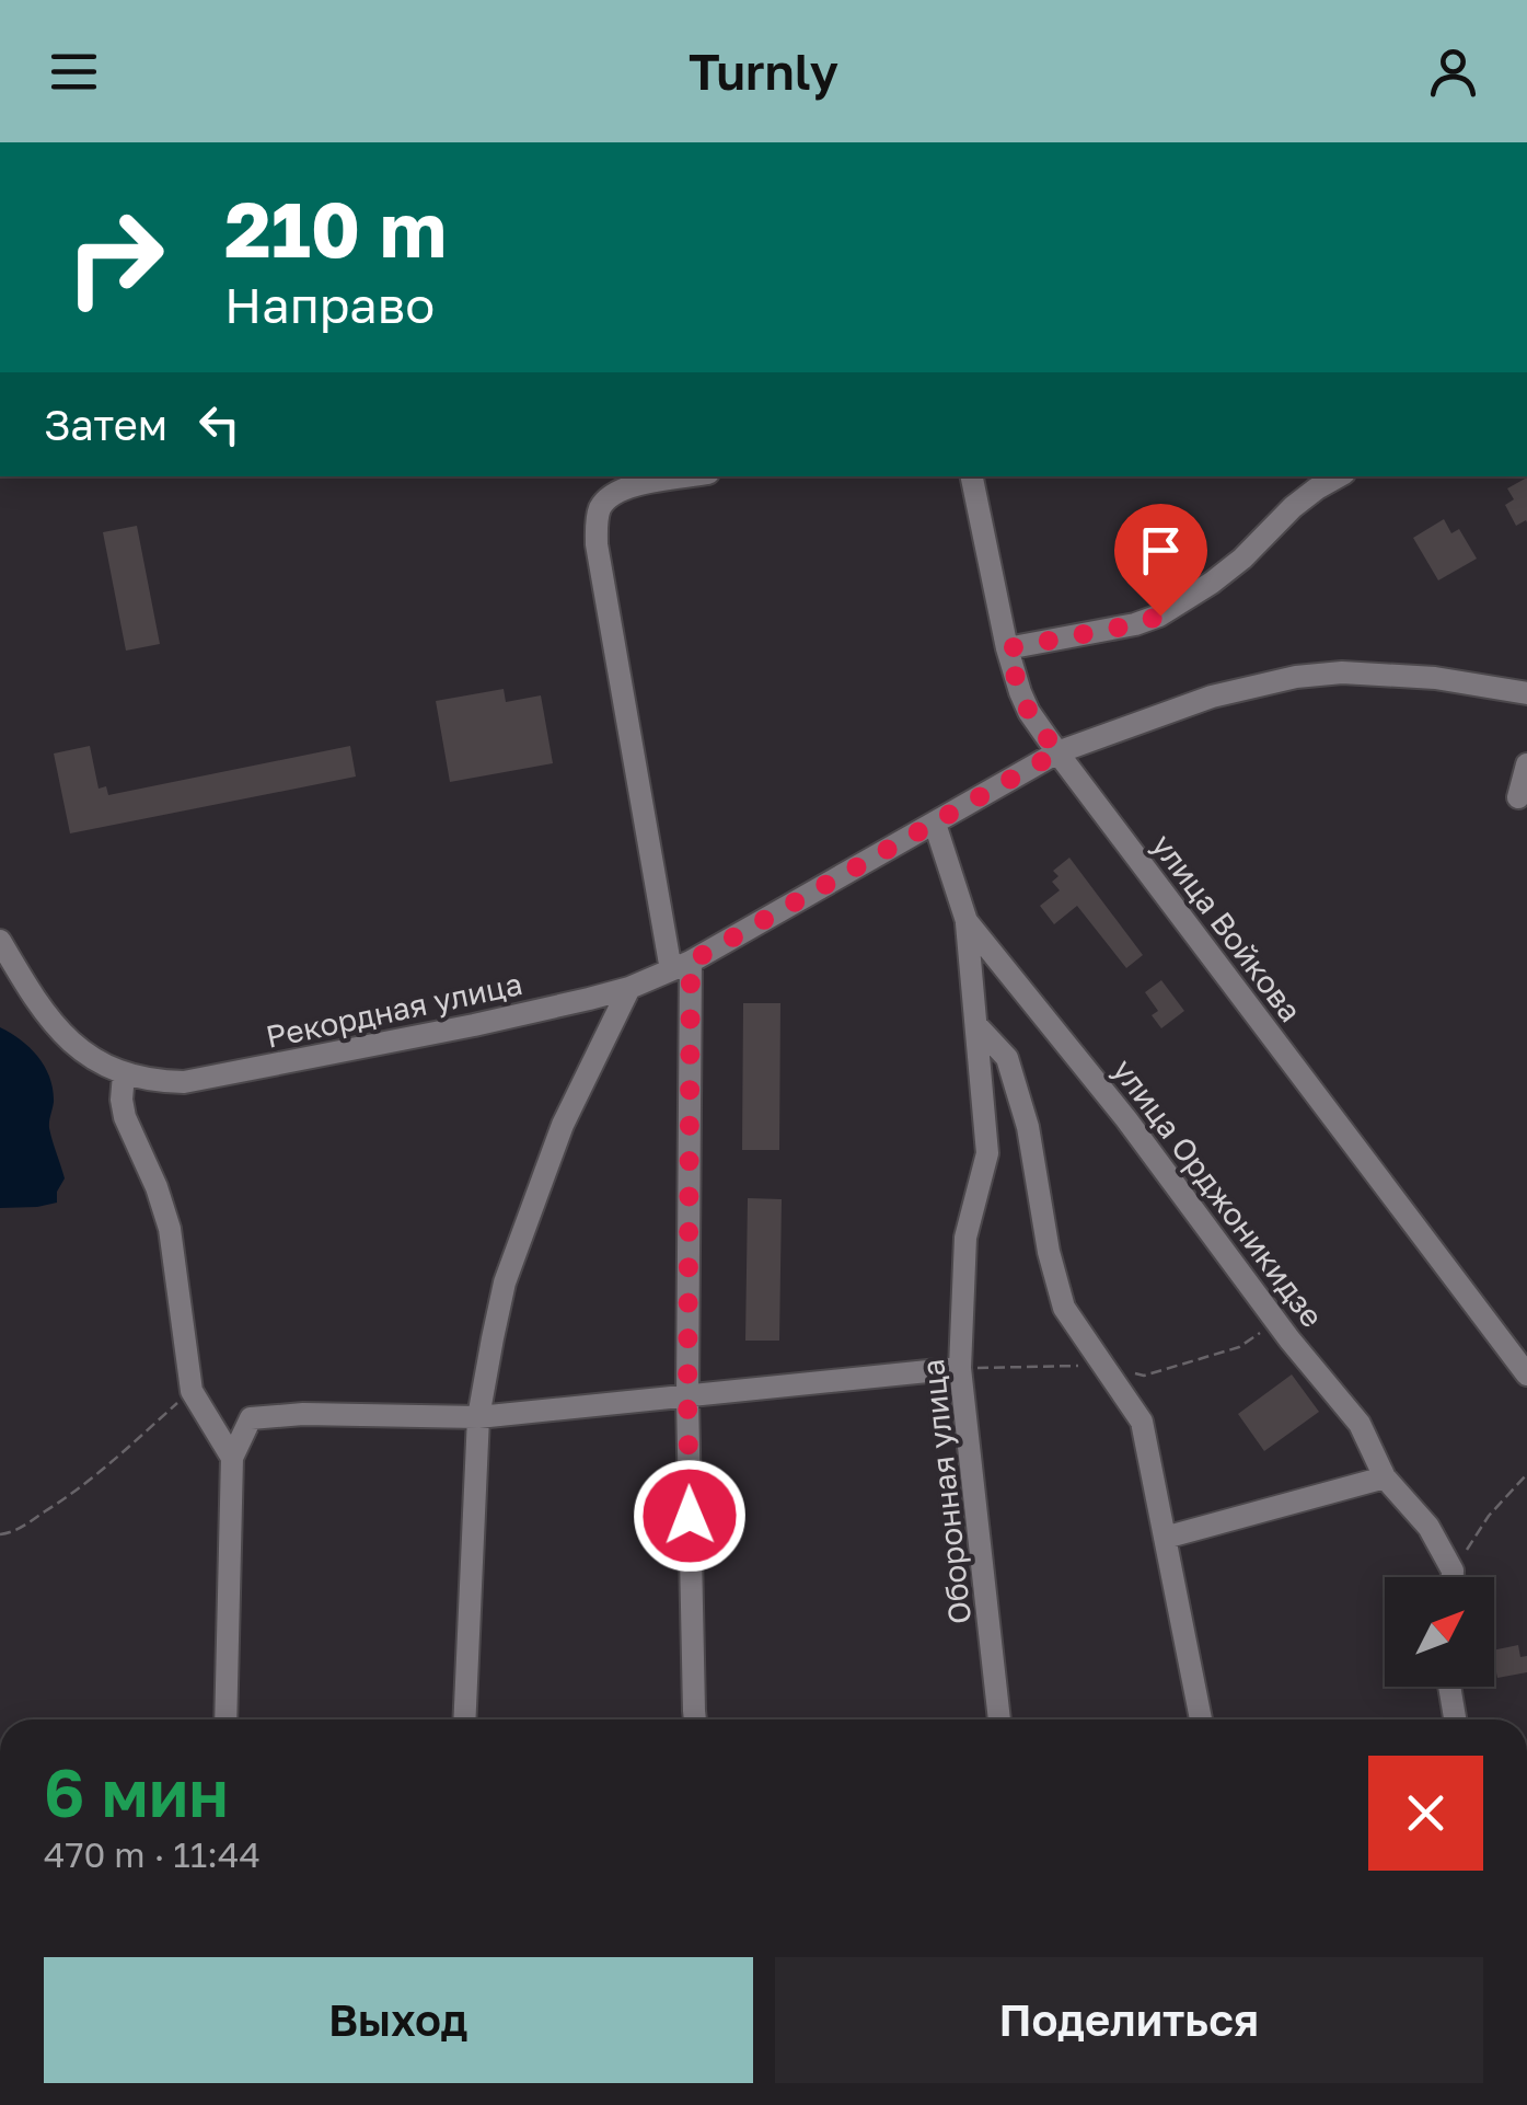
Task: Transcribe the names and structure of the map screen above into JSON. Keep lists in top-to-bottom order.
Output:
{
  "streets": {
    "street": [
      "улица Войкова",
      "Рекордная улица",
      "улица Орджоникидзе",
      "Оборонная улица"
    ]
  },
  "crossings": [
    ["улица Войкова", "Рекордная улица"],
    ["Рекордная улица", "улица Орджоникидзе"],
    ["улица Орджоникидзе", "Оборонная улица"]
  ],
  "north": "top right",
  "page": {
    "header": "Turnly",
    "turn": ["210 m", "Направо"],
    "then": "Затем",
    "heading": ["6 мин", "470 m · 11:44"],
    "buttons": ["Выход", "Поделиться"]
  }
}
